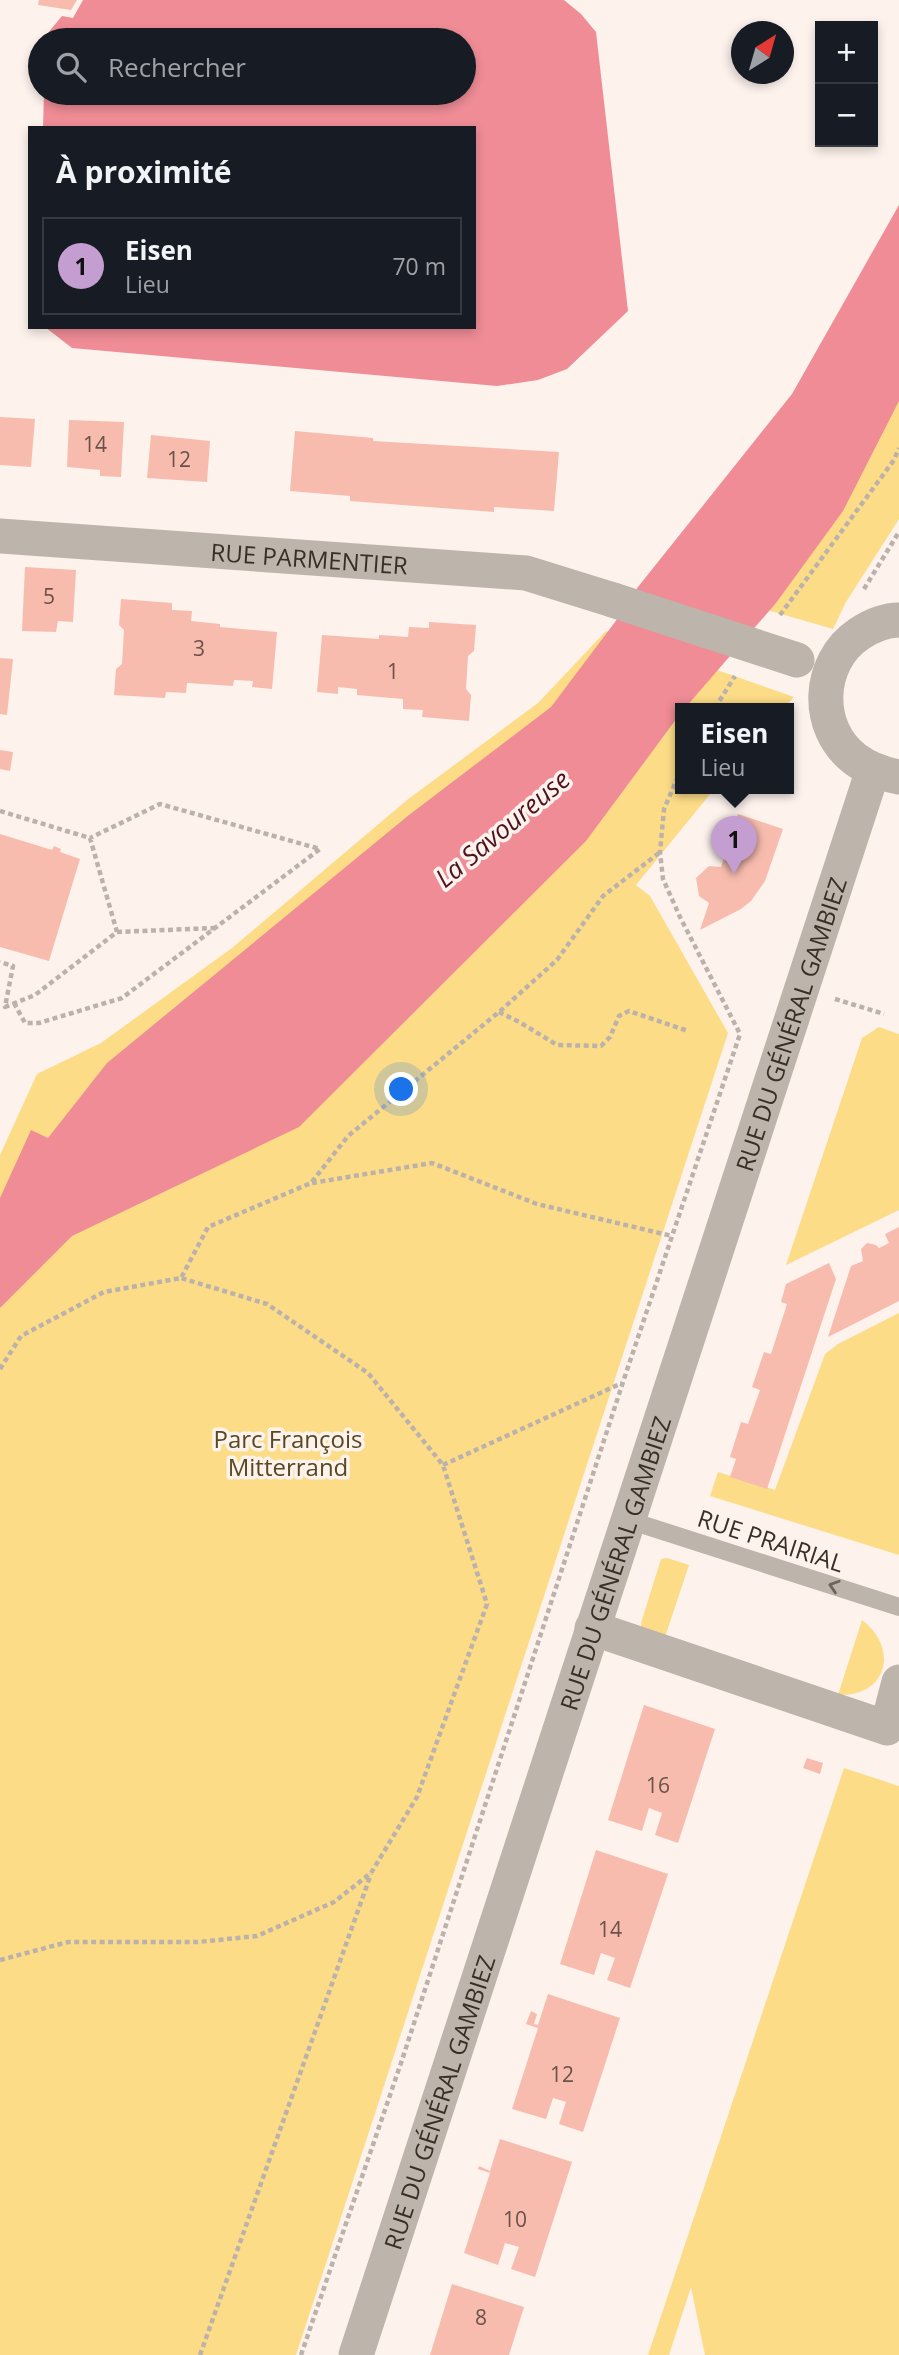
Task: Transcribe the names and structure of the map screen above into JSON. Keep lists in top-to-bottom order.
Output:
{
  "streets": {
    "street": ["RUE PARMENTIER", "RUE DU GÉNÉRAL GAMBIEZ"],
    "lane": ["RUE PRAIRIAL"]
  },
  "crossings": [
    ["RUE DU GÉNÉRAL GAMBIEZ", "RUE PRAIRIAL"]
  ],
  "one_way": ["RUE PRAIRIAL"],
  "water": ["La Savoureuse"],
  "parks": ["Parc François Mitterrand"],
  "house_numbers": [
    "14",
    "12",
    "5",
    "3",
    "1",
    "16",
    "14",
    "12",
    "10",
    "8"
  ],
  "north": "top right",
  "page": {
    "map_buttons": ["+", "−"],
    "search": "Rechercher",
    "heading": "À proximité",
    "list": [
      {
        "mark": "1",
        "name": "Eisen",
        "note": "Lieu",
        "value": "70 m"
      }
    ],
    "popup": ["Eisen", "Lieu"],
    "pins": "1"
  }
}
